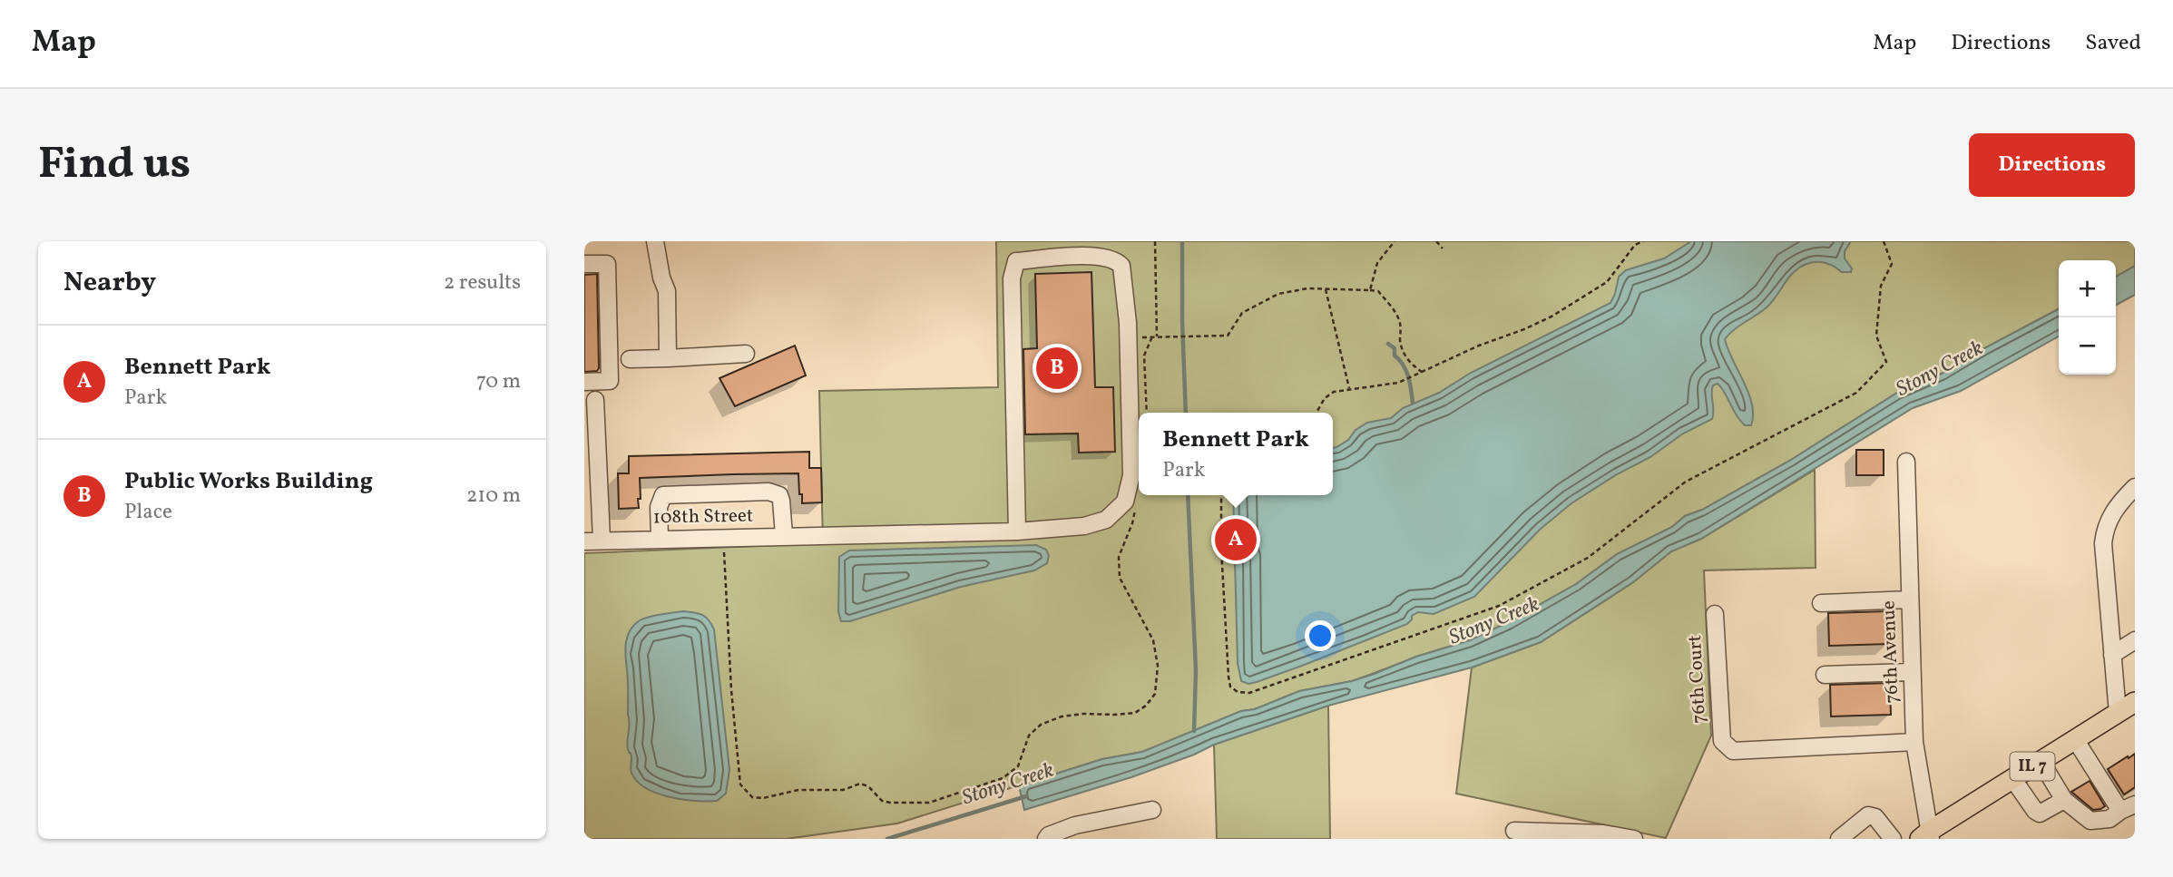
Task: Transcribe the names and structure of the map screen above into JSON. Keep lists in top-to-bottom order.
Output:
{
  "streets": {
    "main road": ["IL 7"],
    "street": ["108th Street", "76th Avenue", "76th Court"]
  },
  "crossings": [
    ["76th Avenue", "76th Court"],
    ["76th Avenue", "IL 7"]
  ],
  "water": ["Stony Creek"],
  "page": {
    "header": "Map",
    "nav": ["Map", "Directions", "Saved"],
    "buttons": "Directions",
    "title": "Find us",
    "heading": ["Nearby", "2 results"],
    "map_buttons": ["+", "−"],
    "list": [
      {
        "mark": "A",
        "name": "Bennett Park",
        "note": "Park",
        "value": "70 m"
      },
      {
        "mark": "B",
        "name": "Public Works Building",
        "note": "Place",
        "value": "210 m"
      }
    ],
    "pins": ["B", "A"],
    "popup": ["Bennett Park", "Park"]
  }
}
